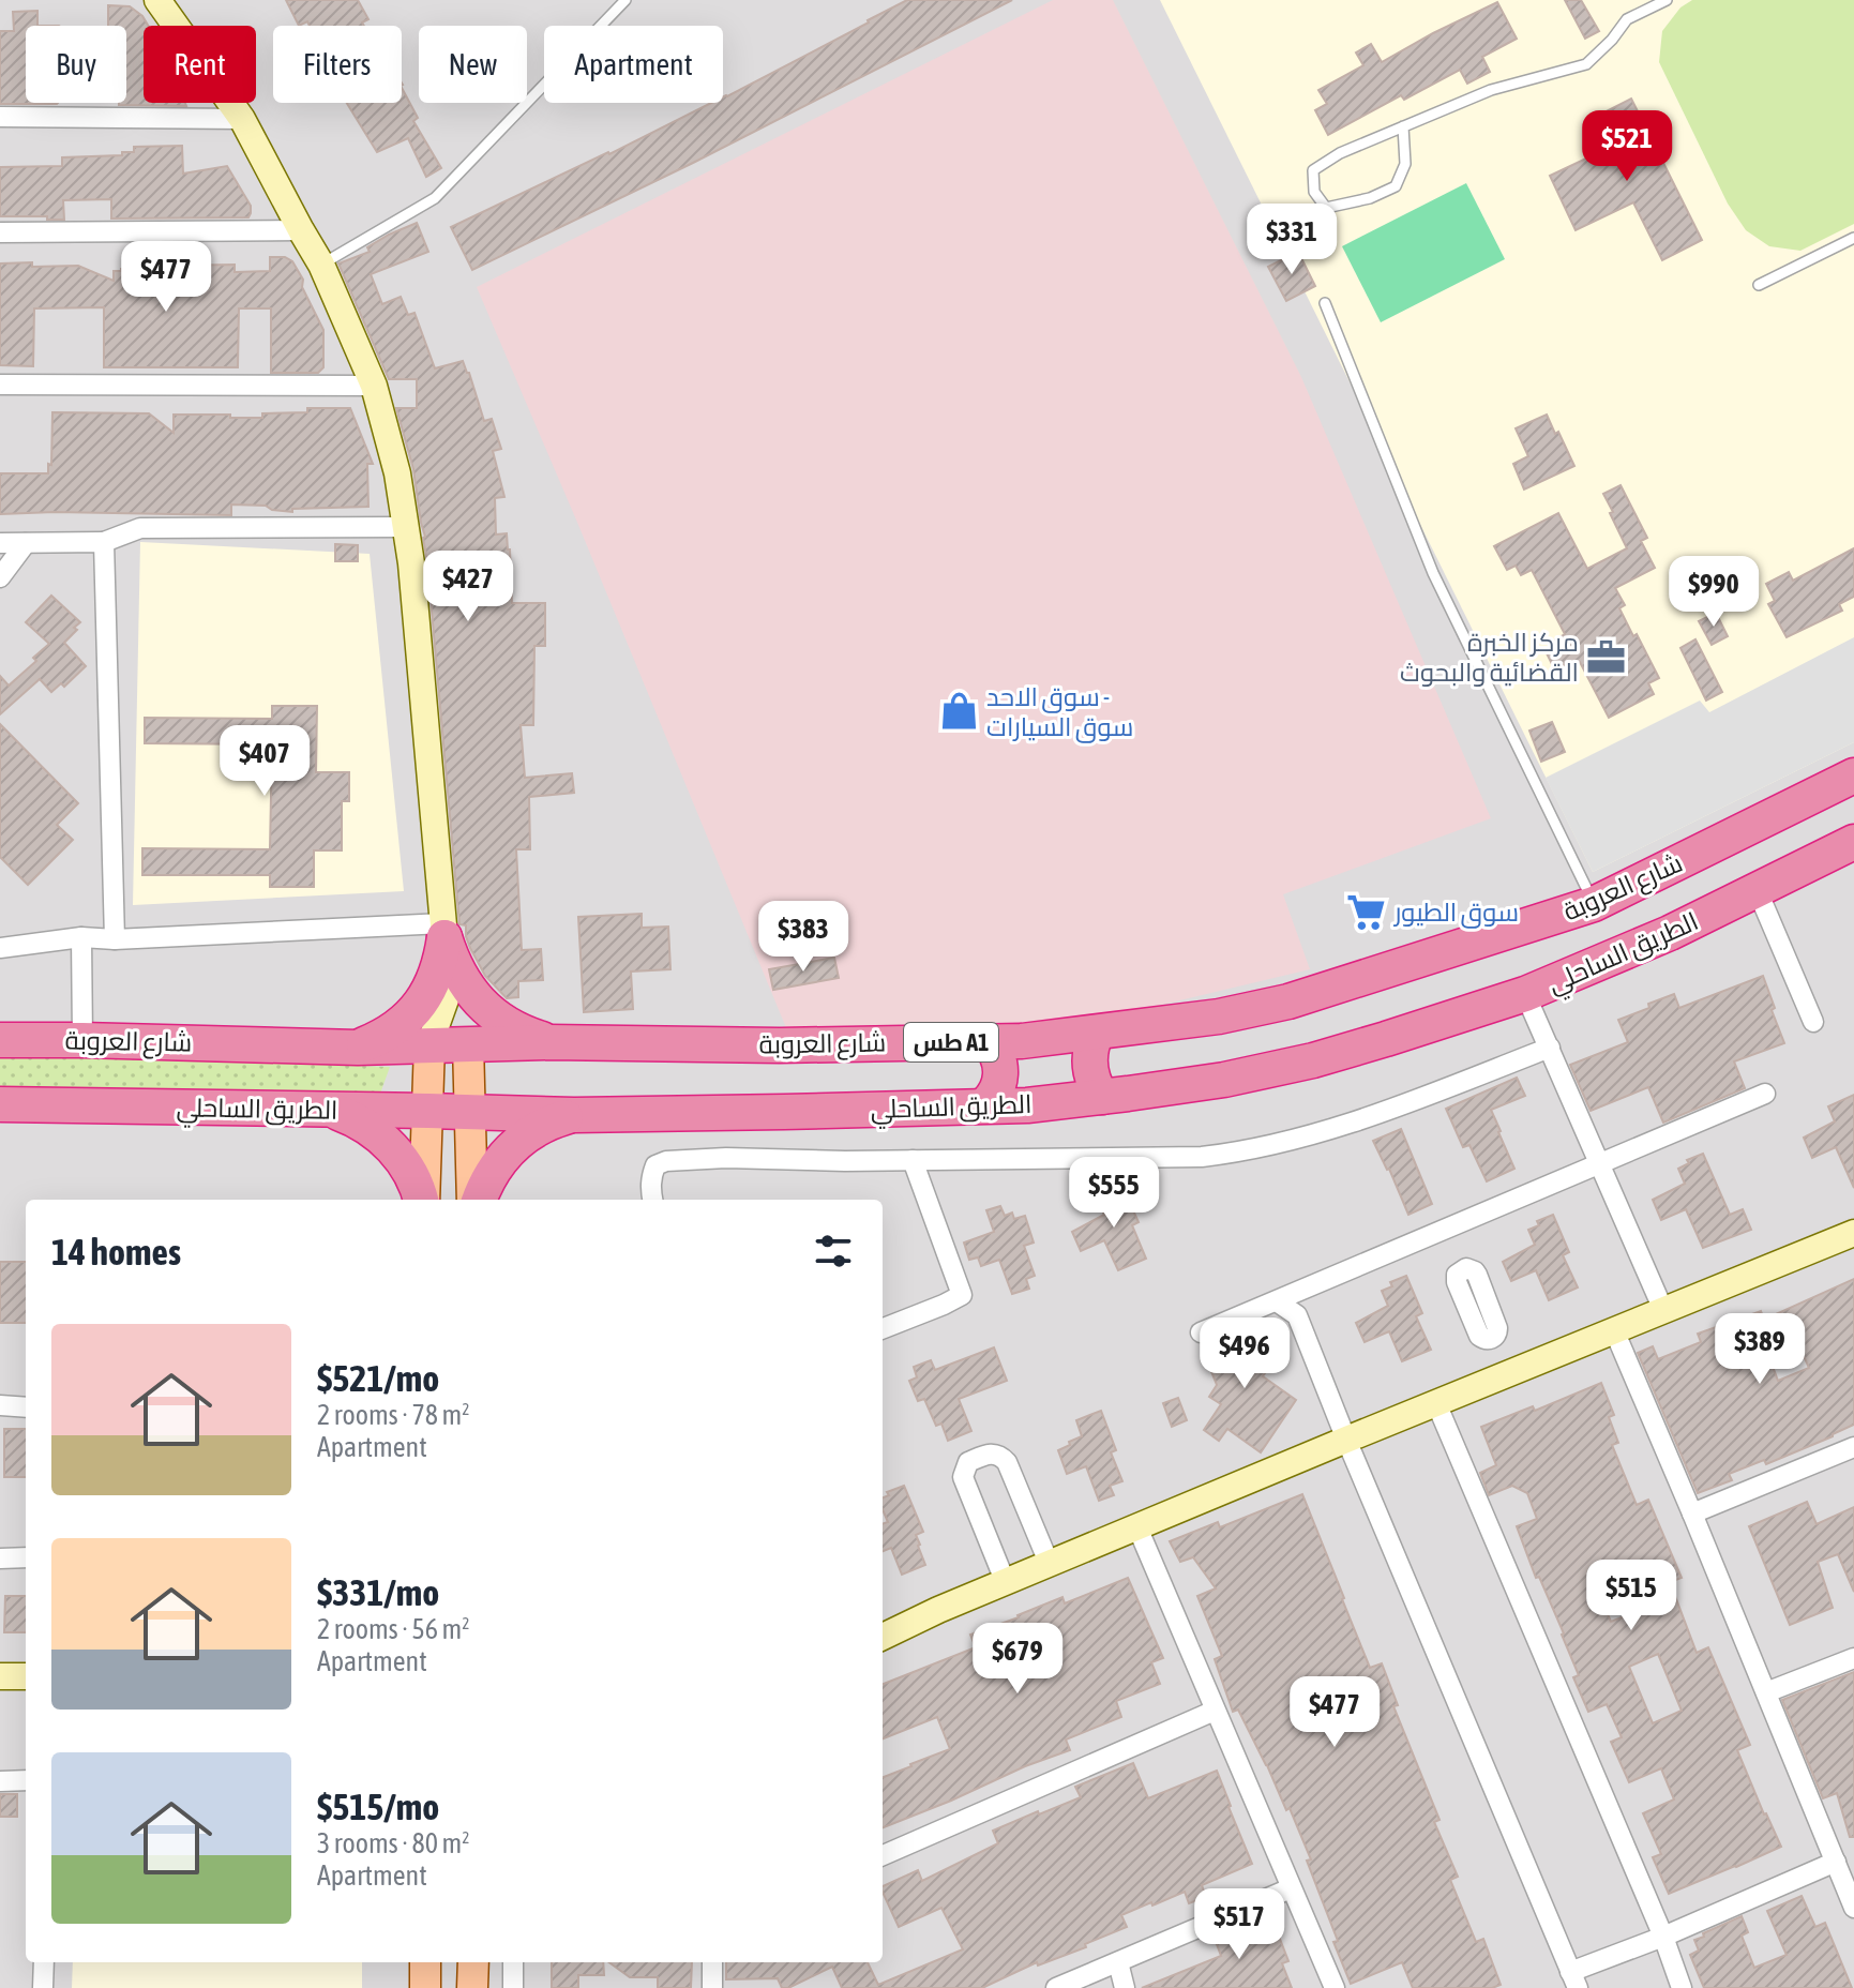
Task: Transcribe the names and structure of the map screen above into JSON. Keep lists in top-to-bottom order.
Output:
{
  "streets": {
    "highway": ["شارع العروبة", "الطريق الساحلي", "طس A1"]
  },
  "places": {
    "office": ["مركز الخبرة القضائية والبحوث"],
    "shop": ["سوق الاحد - سوق السيارات"],
    "supermarket": ["سوق الطيور"]
  },
  "page": {
    "chip": [
      "Buy",
      "Rent",
      "Filters",
      "New",
      "Apartment"
    ],
    "price": [
      "$521",
      "$331",
      "$477",
      "$427",
      "$990",
      "$407",
      "$383",
      "$555",
      "$389",
      "$496",
      "$515",
      "$679",
      "$477",
      "$517"
    ],
    "heading": "14 homes",
    "list": [
      {
        "name": "$521/mo",
        "note": "2 rooms · 78 m² · Apartment"
      },
      {
        "name": "$331/mo",
        "note": "2 rooms · 56 m² · Apartment"
      },
      {
        "name": "$515/mo",
        "note": "3 rooms · 80 m² · Apartment"
      }
    ]
  }
}
